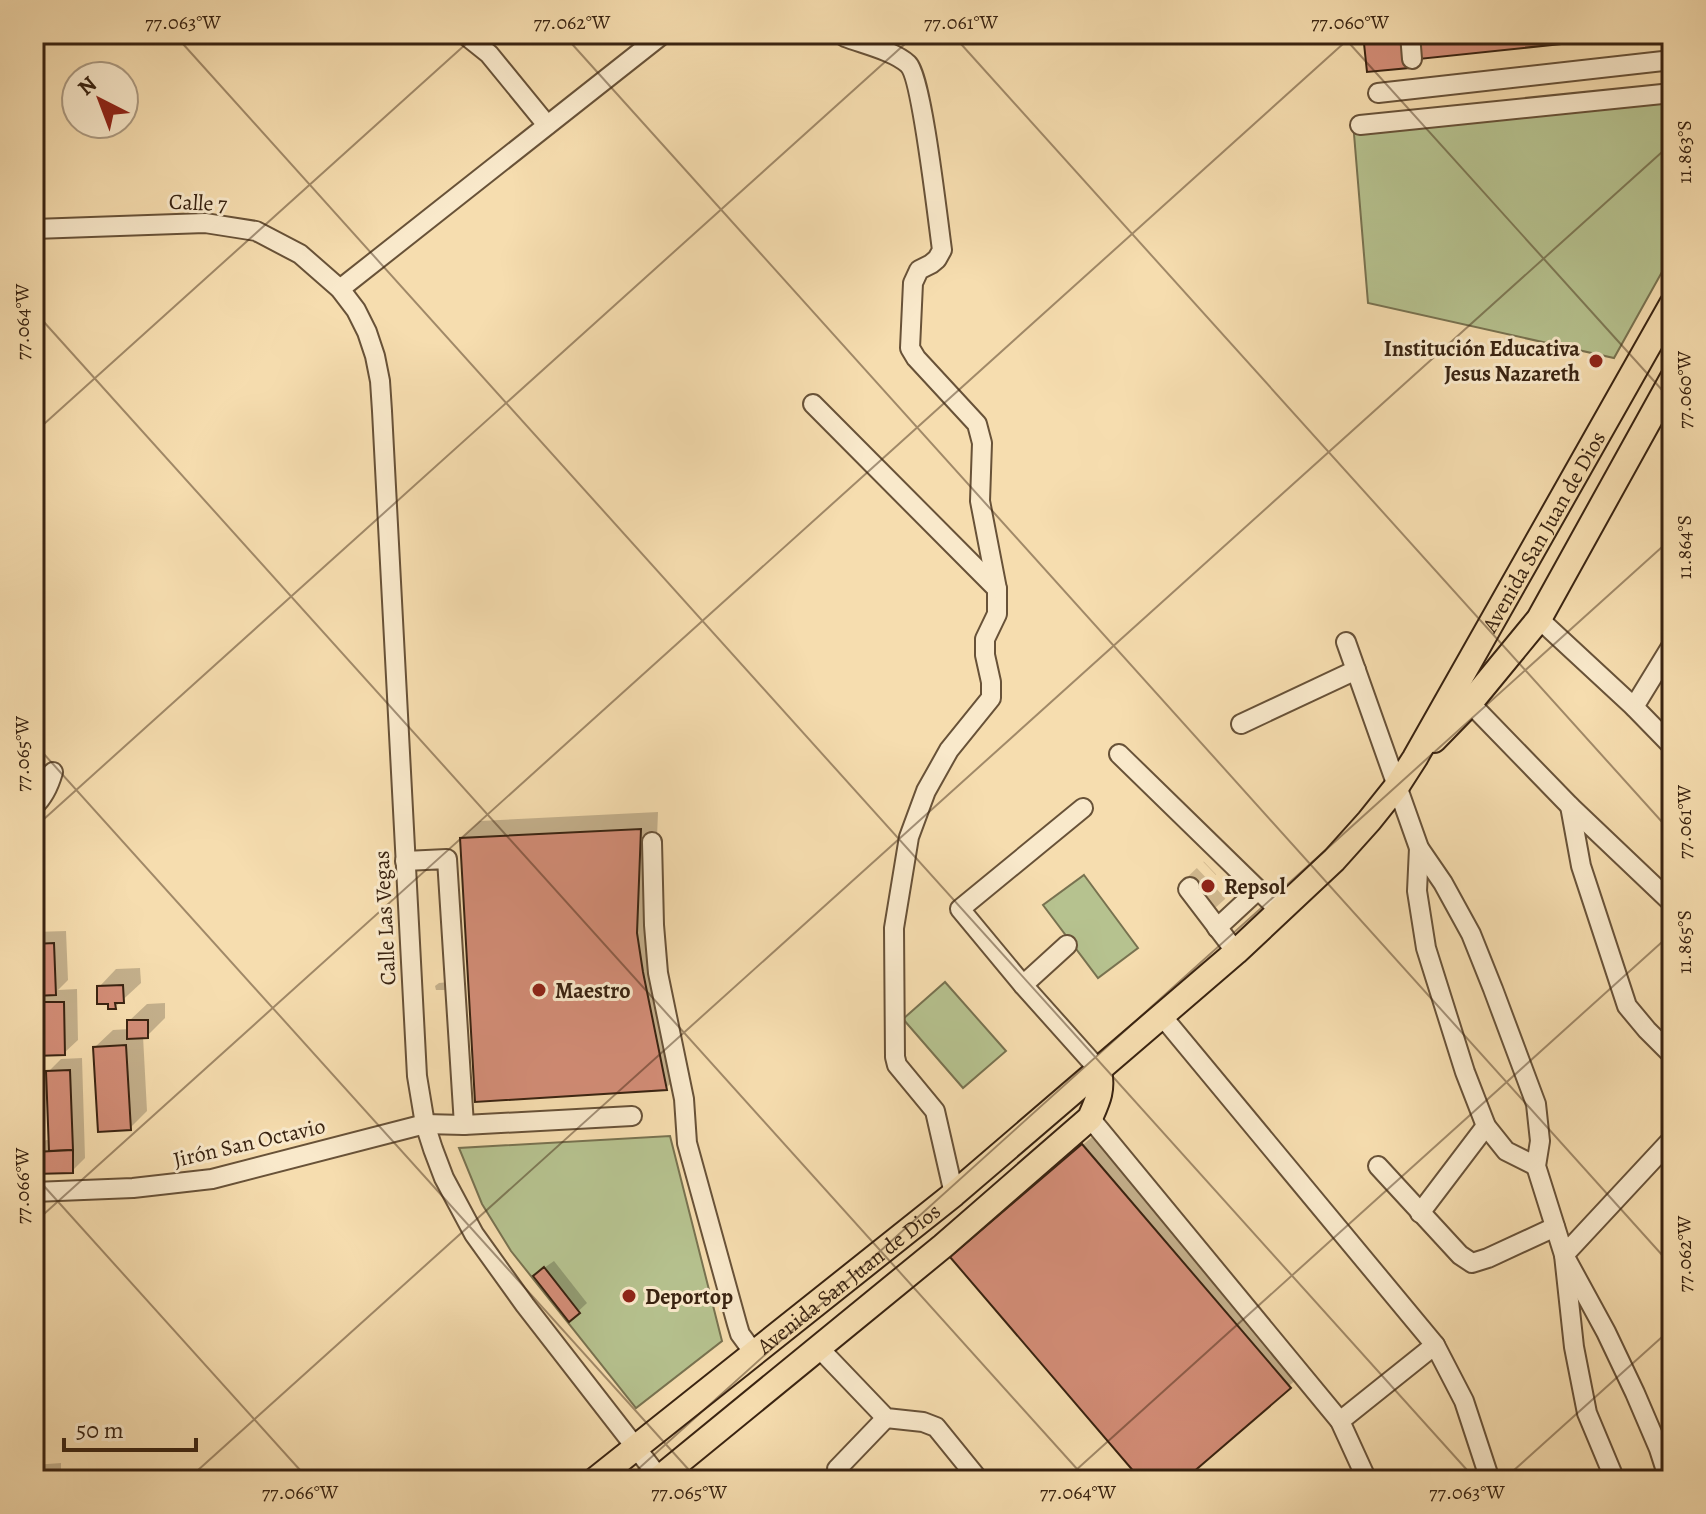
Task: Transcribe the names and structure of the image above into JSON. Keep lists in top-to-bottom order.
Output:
{
  "streets": {
    "main road": ["Avenida San Juan de Dios"],
    "street": ["Calle 7", "Calle Las Vegas", "Jirón San Octavio"]
  },
  "crossings": [
    ["Calle 7", "Calle Las Vegas"],
    ["Avenida San Juan de Dios", "Calle Las Vegas"],
    ["Calle Las Vegas", "Jirón San Octavio"]
  ],
  "places": [
    "Institución Educativa Jesus Nazareth",
    "Repsol",
    "Maestro",
    "Deportop"
  ],
  "scale_bar": "50 m",
  "north": "top left",
  "coordinates": [
    "77.063°W",
    "77.062°W",
    "77.061°W",
    "77.060°W",
    "11.863°S",
    "77.064°W",
    "11.864°S",
    "77.065°W",
    "11.865°S",
    "77.066°W"
  ]
}
